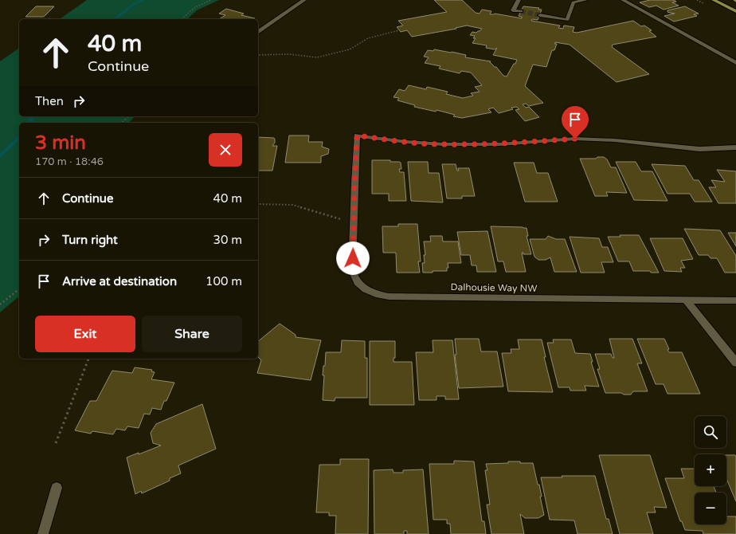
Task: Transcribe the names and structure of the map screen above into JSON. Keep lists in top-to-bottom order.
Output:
{
  "streets": {
    "street": ["Dalhousie Way NW"]
  },
  "page": {
    "turn": ["40 m", "Continue"],
    "then": "Then",
    "heading": ["3 min", "170 m · 18:46"],
    "list": [
      {
        "name": "Continue",
        "value": "40 m"
      },
      {
        "name": "Turn right",
        "value": "30 m"
      },
      {
        "name": "Arrive at destination",
        "value": "100 m"
      }
    ],
    "buttons": ["Exit", "Share"],
    "map_buttons": ["+", "−"]
  }
}
